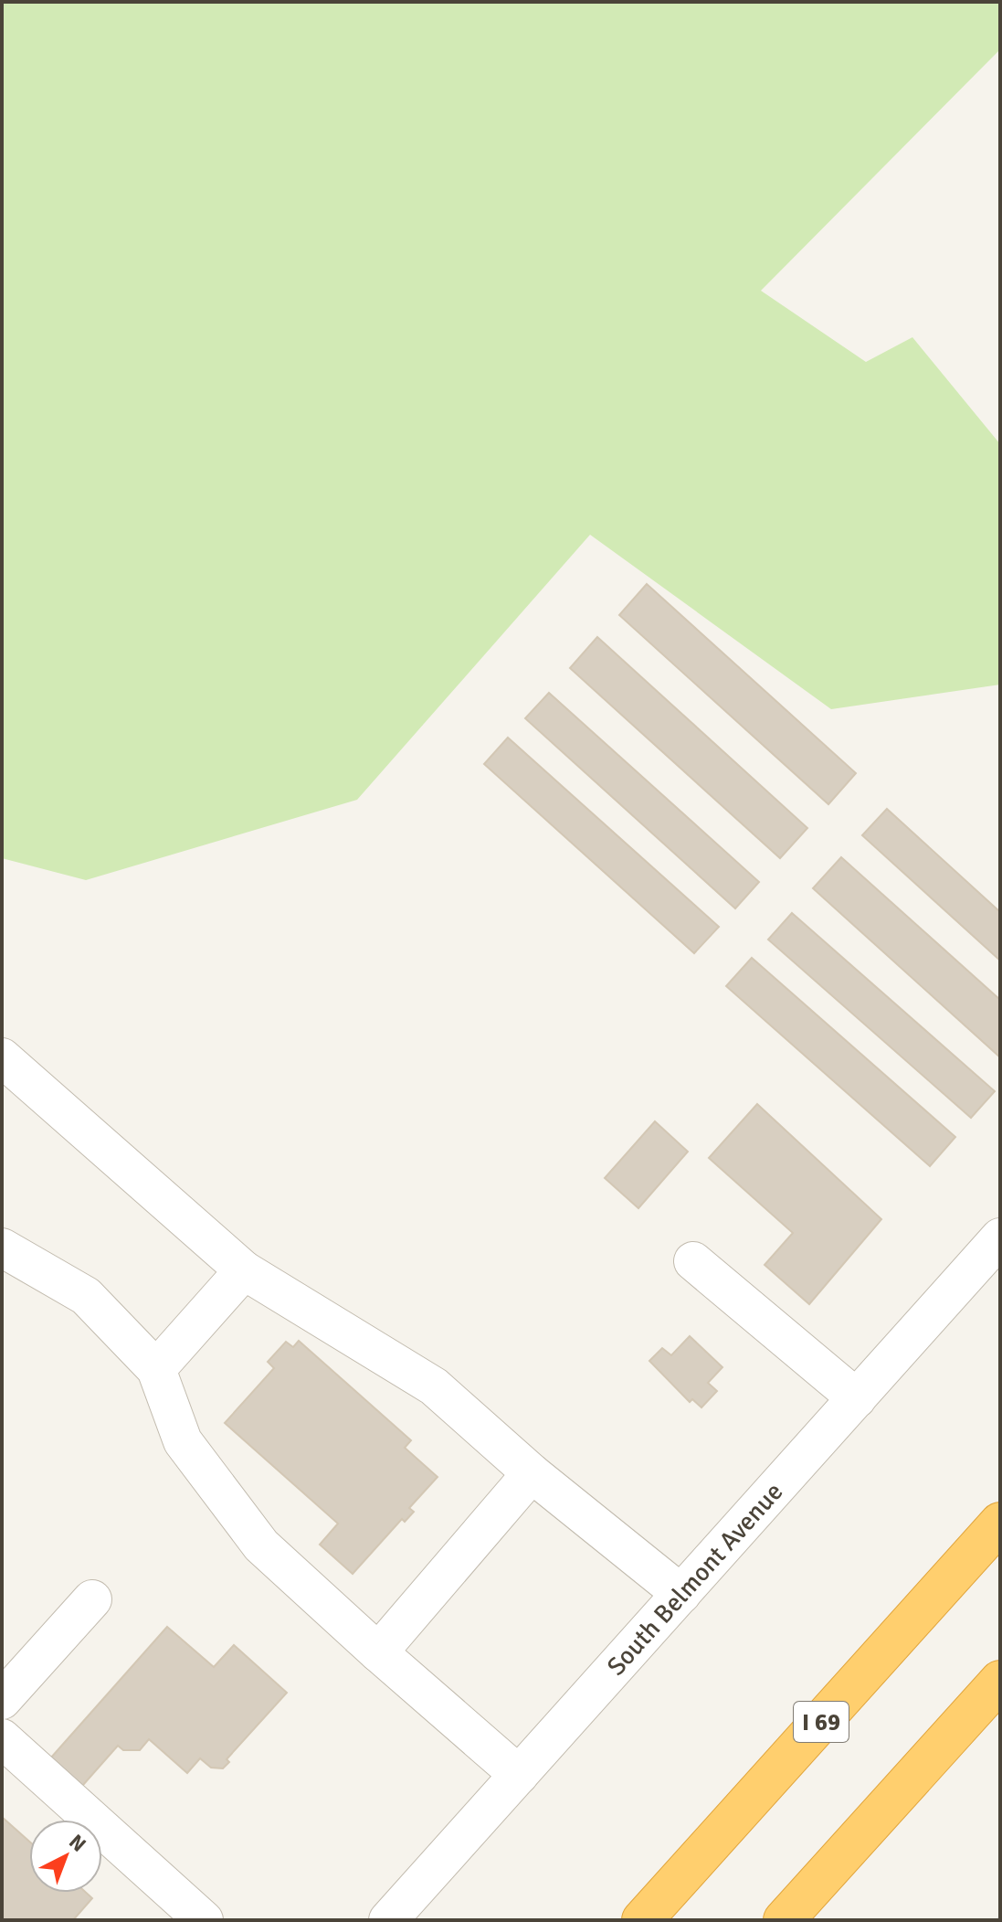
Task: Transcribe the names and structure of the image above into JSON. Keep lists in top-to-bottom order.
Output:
{
  "streets": {
    "highway": ["I 69"],
    "street": ["South Belmont Avenue"]
  },
  "north": "top right"
}
